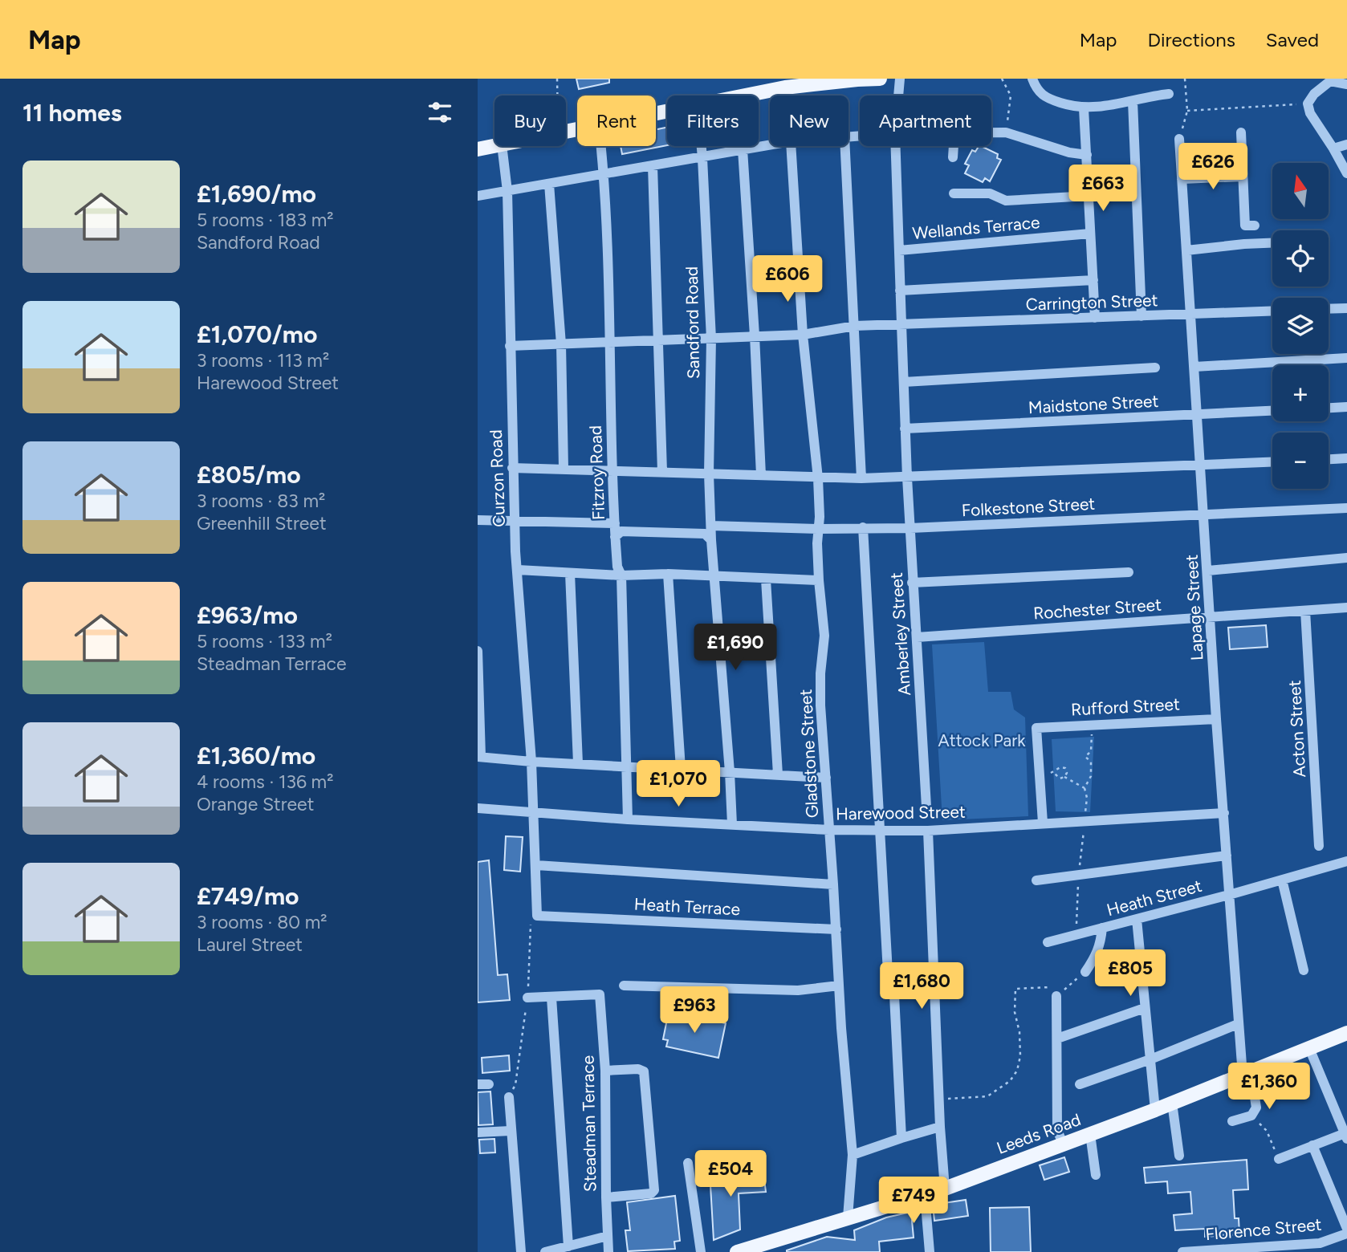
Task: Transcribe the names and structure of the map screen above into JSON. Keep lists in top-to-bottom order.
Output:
{
  "streets": {
    "main road": ["Leeds Road"],
    "street": [
      "Wellands Terrace",
      "Carrington Street",
      "Sandford Road",
      "Maidstone Street",
      "Fitzroy Road",
      "Curzon Road",
      "Folkestone Street",
      "Lapage Street",
      "Rochester Street",
      "Amberley Street",
      "Rufford Street",
      "Acton Street",
      "Gladstone Street",
      "Harewood Street",
      "Heath Street",
      "Heath Terrace",
      "Steadman Terrace",
      "Florence Street"
    ]
  },
  "crossings": [
    ["Wellands Terrace", "Amberley Street"],
    ["Carrington Street", "Sandford Road"],
    ["Carrington Street", "Fitzroy Road"],
    ["Carrington Street", "Curzon Road"],
    ["Carrington Street", "Lapage Street"],
    ["Carrington Street", "Amberley Street"],
    ["Carrington Street", "Gladstone Street"],
    ["Sandford Road", "Folkestone Street"],
    ["Sandford Road", "Harewood Street"],
    ["Maidstone Street", "Lapage Street"],
    ["Maidstone Street", "Amberley Street"],
    ["Fitzroy Road", "Folkestone Street"],
    ["Fitzroy Road", "Harewood Street"],
    ["Curzon Road", "Harewood Street"],
    ["Curzon Road", "Heath Terrace"],
    ["Folkestone Street", "Lapage Street"],
    ["Folkestone Street", "Amberley Street"],
    ["Folkestone Street", "Gladstone Street"],
    ["Lapage Street", "Rochester Street"],
    ["Lapage Street", "Rufford Street"],
    ["Lapage Street", "Harewood Street"],
    ["Lapage Street", "Heath Street"],
    ["Lapage Street", "Leeds Road"],
    ["Rochester Street", "Amberley Street"],
    ["Rochester Street", "Acton Street"],
    ["Rufford Street", "Harewood Street"],
    ["Gladstone Street", "Harewood Street"],
    ["Gladstone Street", "Heath Terrace"],
    ["Gladstone Street", "Leeds Road"]
  ],
  "parks": ["Attock Park"],
  "north": "top",
  "page": {
    "header": "Map",
    "nav": ["Map", "Directions", "Saved"],
    "heading": "11 homes",
    "chip": [
      "Buy",
      "Rent",
      "Filters",
      "New",
      "Apartment"
    ],
    "price": [
      "£626",
      "£663",
      "£606",
      "£1,690",
      "£1,070",
      "£805",
      "£1,680",
      "£963",
      "£1,360",
      "£504",
      "£749"
    ],
    "list": [
      {
        "name": "£1,690/mo",
        "note": "5 rooms · 183 m² · Sandford Road"
      },
      {
        "name": "£1,070/mo",
        "note": "3 rooms · 113 m² · Harewood Street"
      },
      {
        "name": "£805/mo",
        "note": "3 rooms · 83 m² · Greenhill Street"
      },
      {
        "name": "£963/mo",
        "note": "5 rooms · 133 m² · Steadman Terrace"
      },
      {
        "name": "£1,360/mo",
        "note": "4 rooms · 136 m² · Orange Street"
      },
      {
        "name": "£749/mo",
        "note": "3 rooms · 80 m² · Laurel Street"
      }
    ],
    "map_buttons": ["+", "−"]
  }
}
